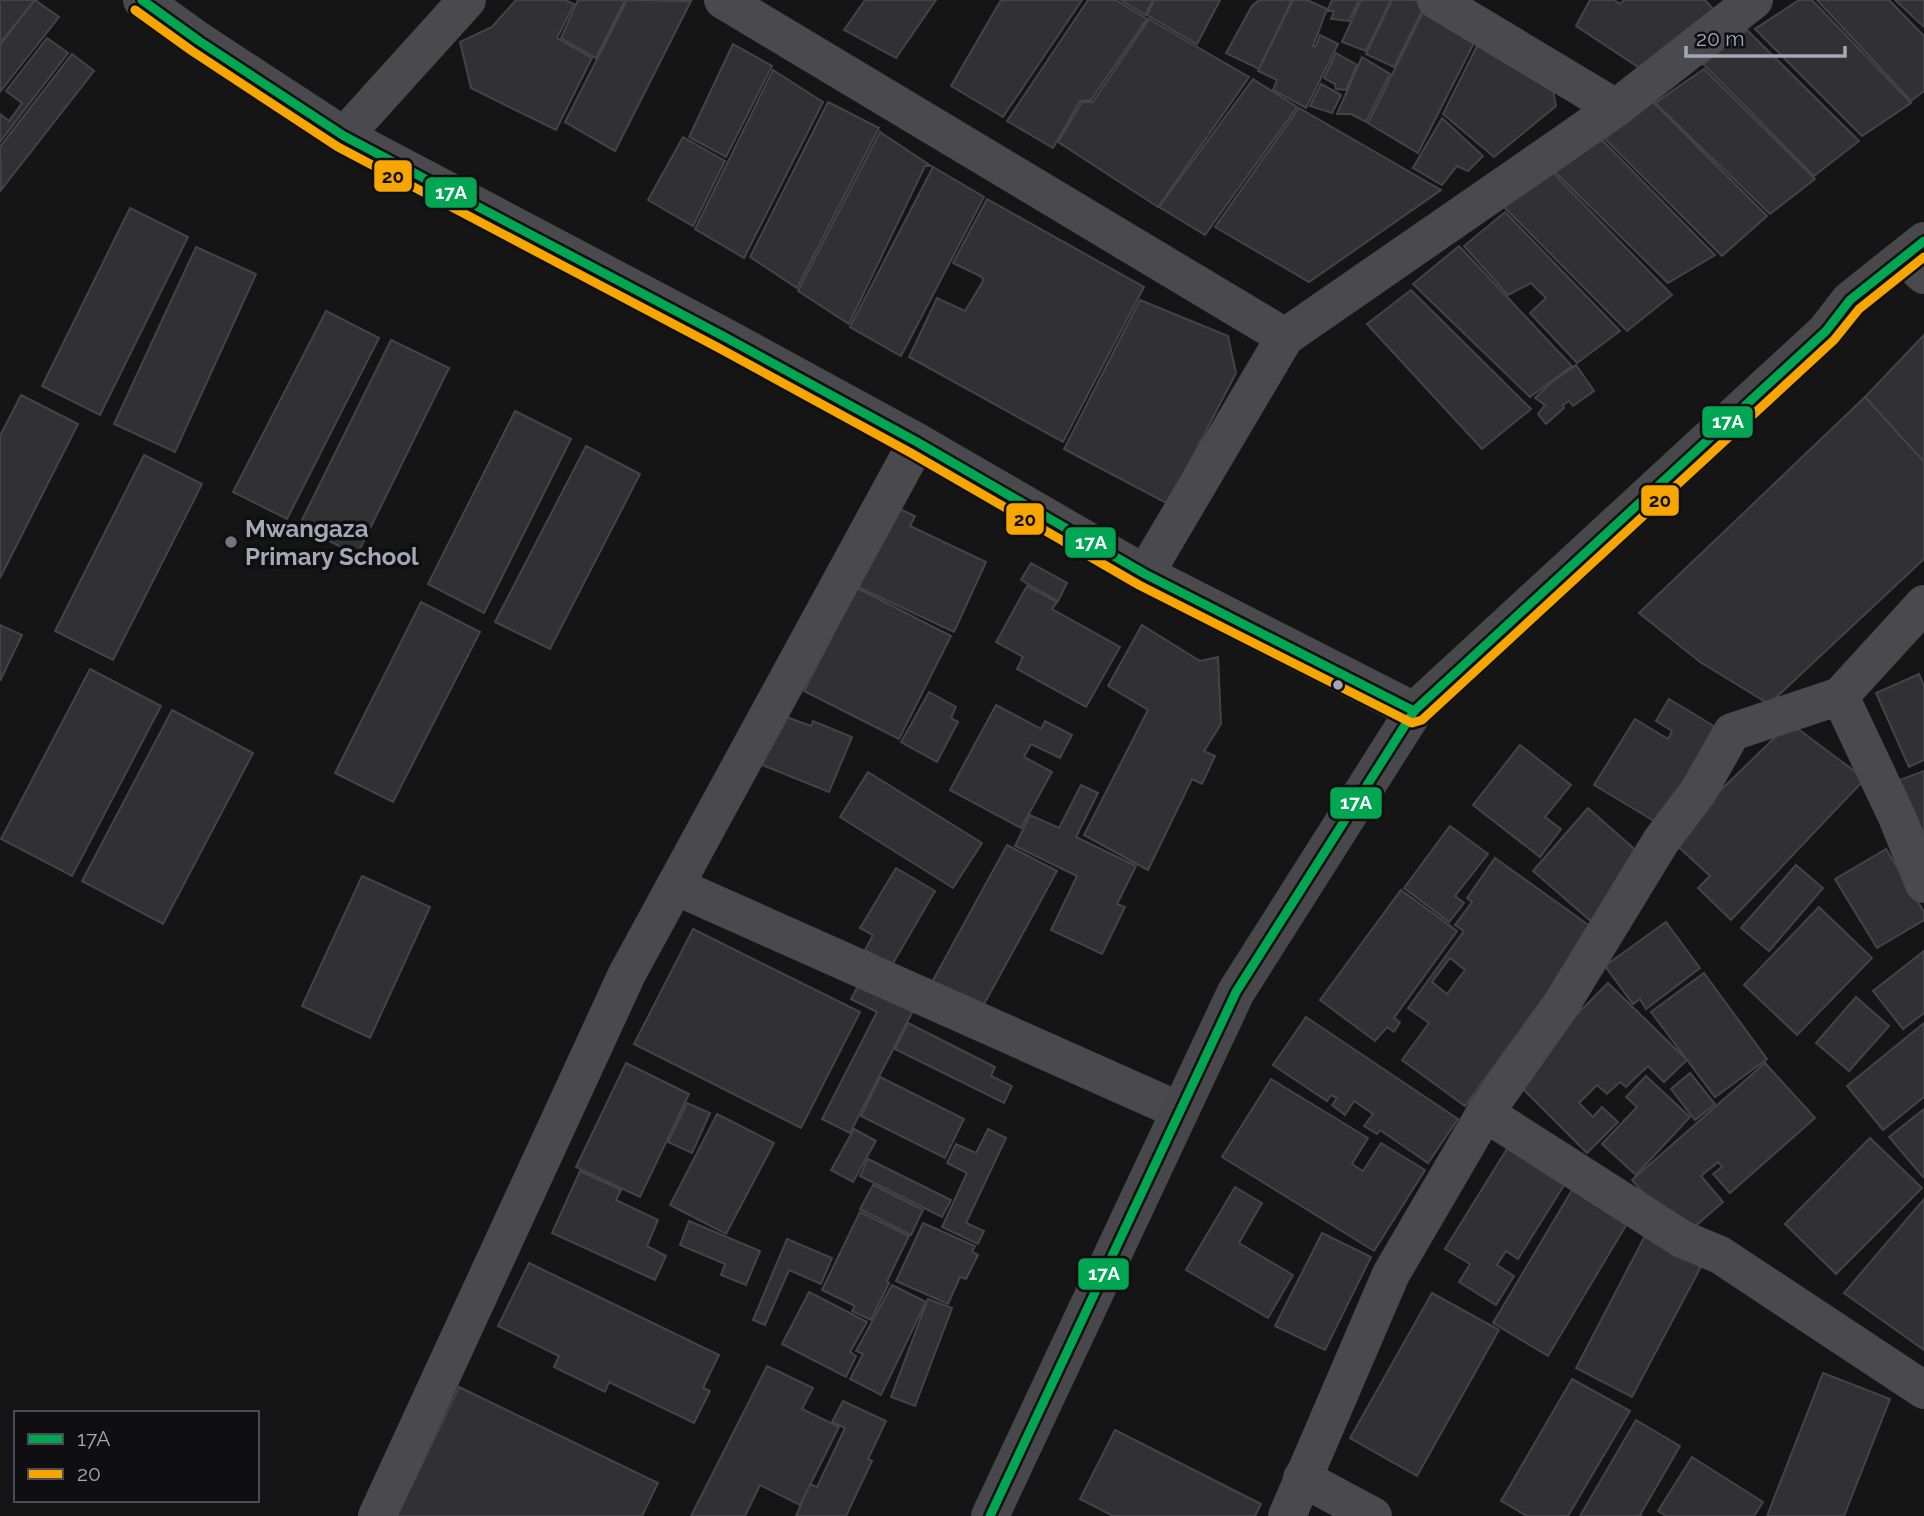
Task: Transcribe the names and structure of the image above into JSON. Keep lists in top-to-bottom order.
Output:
{
  "places": ["Mwangaza Primary School"],
  "lines": ["transit line 17A", "transit line 20"],
  "legend": ["17A", "20"],
  "scale_bar": "20 m"
}
